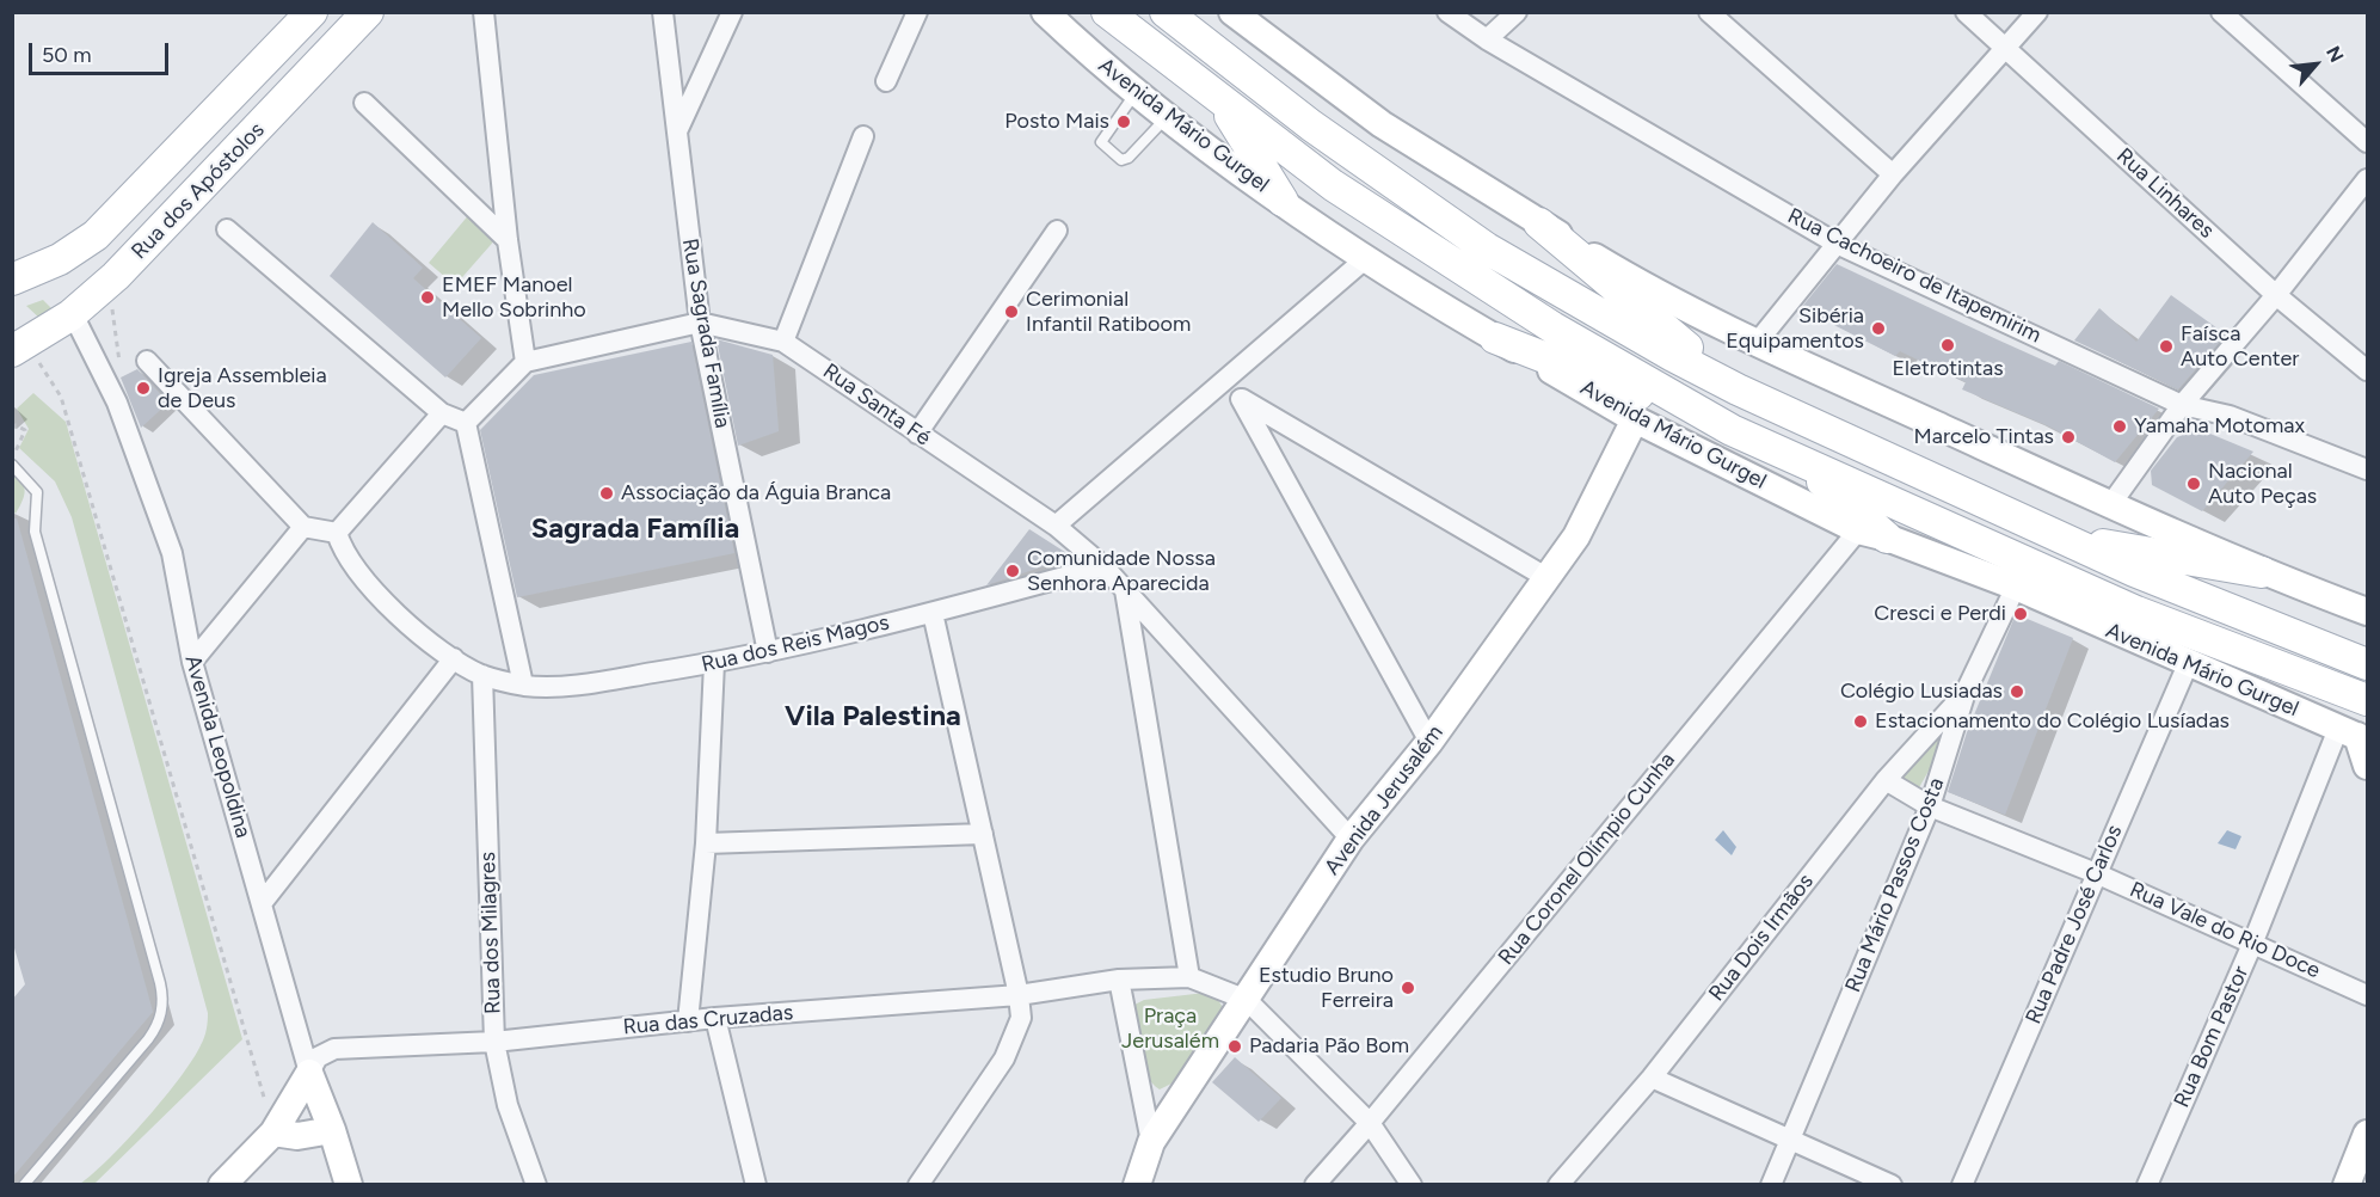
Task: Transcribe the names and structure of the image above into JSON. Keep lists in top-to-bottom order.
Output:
{
  "streets": {
    "main road": [
      "Avenida Mário Gurgel",
      "Rua dos Apóstolos",
      "Avenida Leopoldina",
      "Avenida Jerusalém"
    ],
    "street": [
      "Rua Linhares",
      "Rua Cachoeiro de Itapemirim",
      "Rua Sagrada Família",
      "Rua Santa Fé",
      "Rua dos Reis Magos",
      "Rua Coronel Olímpio Cunha",
      "Rua Mário Passos Costa",
      "Rua Padre José Carlos",
      "Rua Vale do Rio Doce",
      "Rua dos Milagres",
      "Rua Dois Irmãos",
      "Rua das Cruzadas",
      "Rua Bom Pastor"
    ]
  },
  "crossings": [
    ["Avenida Mário Gurgel", "Avenida Jerusalém"],
    ["Avenida Mário Gurgel", "Rua Coronel Olímpio Cunha"],
    ["Avenida Mário Gurgel", "Rua Mário Passos Costa"],
    ["Avenida Mário Gurgel", "Rua Padre José Carlos"],
    ["Avenida Mário Gurgel", "Rua Bom Pastor"],
    ["Rua dos Apóstolos", "Avenida Leopoldina"],
    ["Rua Sagrada Família", "Rua Santa Fé"],
    ["Rua Sagrada Família", "Rua dos Reis Magos"],
    ["Rua Santa Fé", "Rua dos Reis Magos"],
    ["Rua Santa Fé", "Avenida Jerusalém"],
    ["Rua dos Reis Magos", "Rua dos Milagres"],
    ["Avenida Leopoldina", "Rua das Cruzadas"],
    ["Avenida Jerusalém", "Rua das Cruzadas"],
    ["Rua Mário Passos Costa", "Rua Vale do Rio Doce"],
    ["Rua Mário Passos Costa", "Rua Dois Irmãos"],
    ["Rua Padre José Carlos", "Rua Vale do Rio Doce"],
    ["Rua Vale do Rio Doce", "Rua Dois Irmãos"],
    ["Rua Vale do Rio Doce", "Rua Bom Pastor"],
    ["Rua dos Milagres", "Rua das Cruzadas"]
  ],
  "districts": ["Sagrada Família", "Vila Palestina"],
  "parks": ["Praça Jerusalém"],
  "places": [
    "Posto Mais",
    "EMEF Manoel Mello Sobrinho",
    "Cerimonial Infantil Ratiboom",
    "Sibéria Equipamentos",
    "Eletrotintas",
    "Faísca Auto Center",
    "Igreja Assembleia de Deus",
    "Yamaha Motomax",
    "Marcelo Tintas",
    "Nacional Auto Peças",
    "Associação da Águia Branca",
    "Comunidade Nossa Senhora Aparecida",
    "Cresci e Perdi",
    "Colégio Lusiadas",
    "Estacionamento do Colégio Lusíadas",
    "Estudio Bruno Ferreira",
    "Padaria Pão Bom"
  ],
  "scale_bar": "50 m",
  "north": "top right"
}
